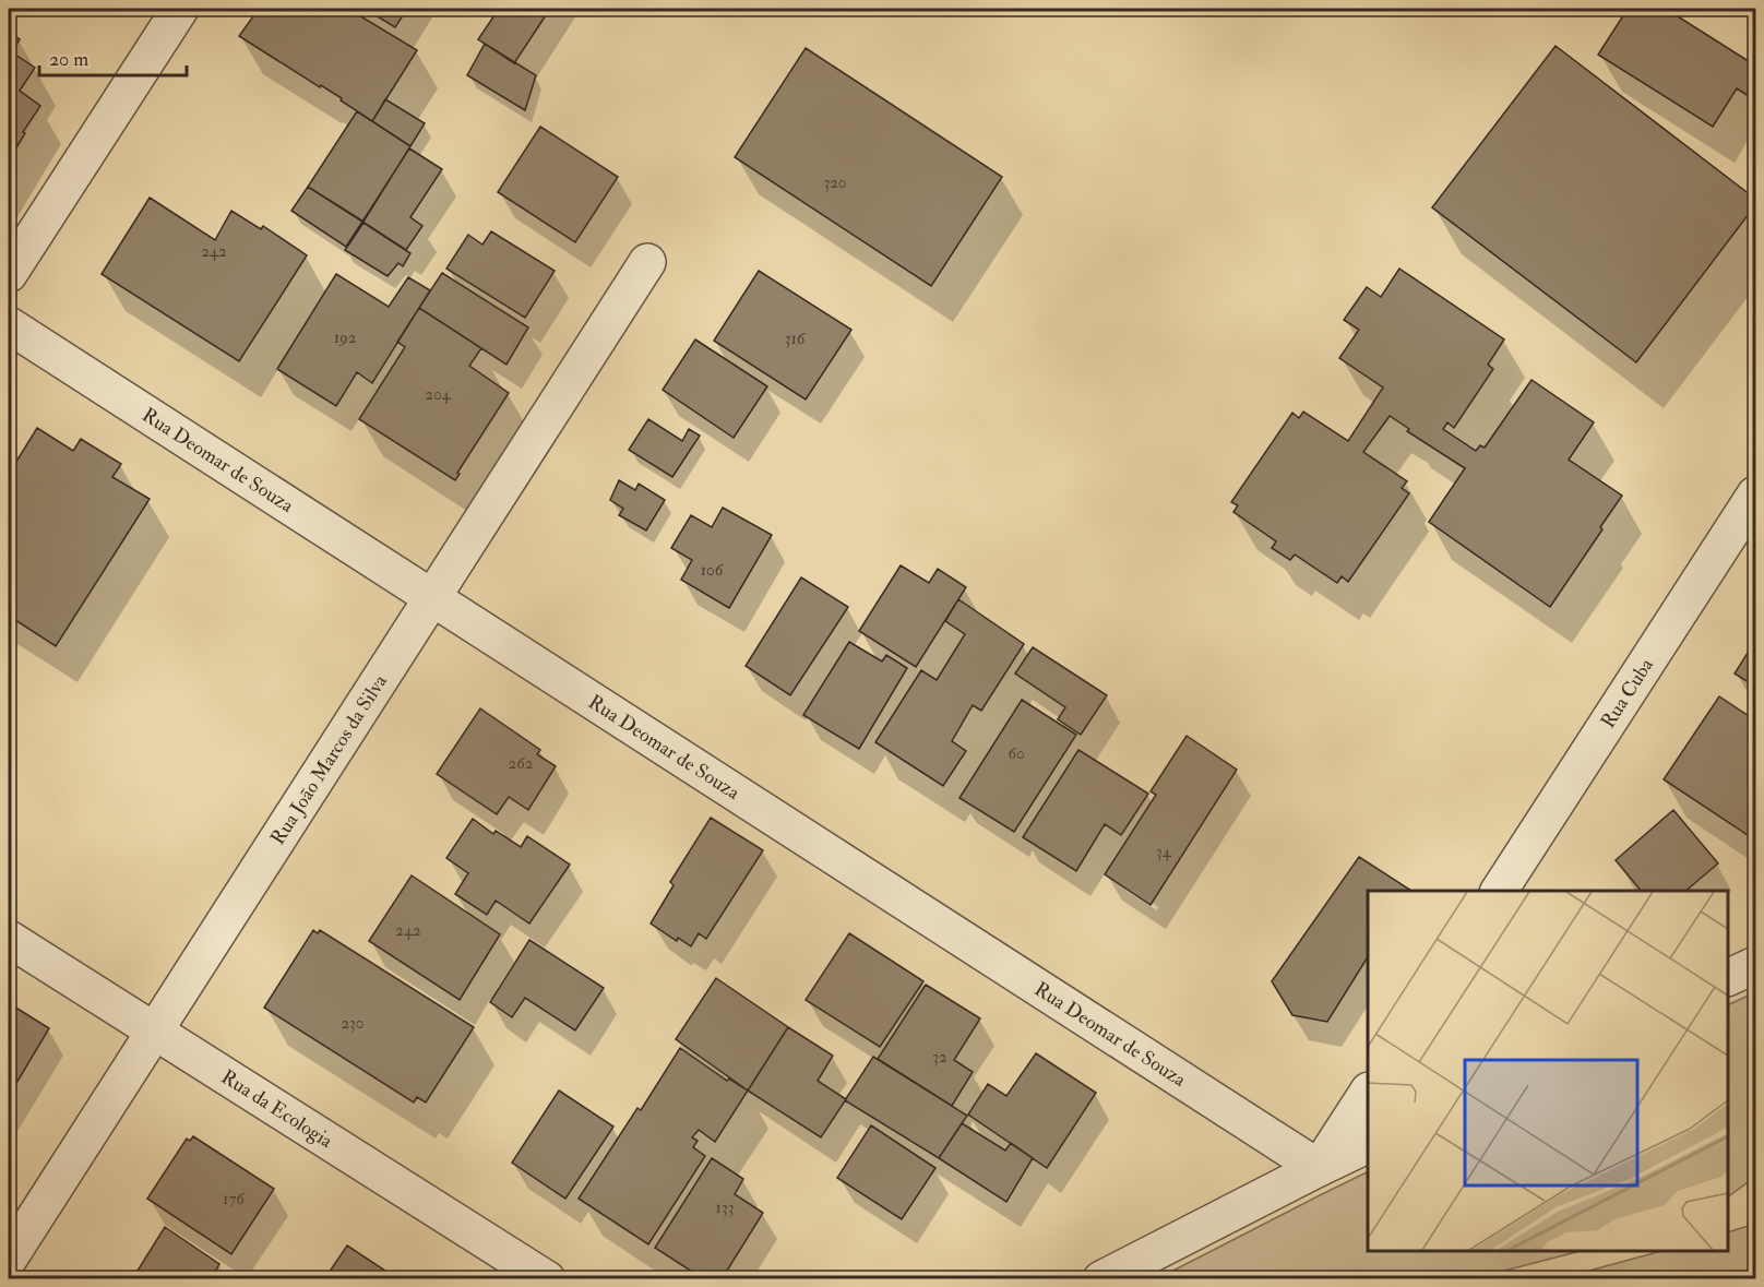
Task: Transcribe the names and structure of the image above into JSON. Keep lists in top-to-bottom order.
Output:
{
  "streets": {
    "street": [
      "Rua Deomar de Souza",
      "Rua Cuba",
      "Rua João Marcos da Silva",
      "Rua da Ecologia"
    ]
  },
  "crossings": [
    ["Rua Deomar de Souza", "Rua João Marcos da Silva"],
    ["Rua João Marcos da Silva", "Rua da Ecologia"]
  ],
  "house_numbers": [
    "320",
    "242",
    "192",
    "316",
    "204",
    "106",
    "60",
    "262",
    "34",
    "242",
    "230",
    "32",
    "176",
    "133"
  ],
  "scale_bar": "20 m"
}
